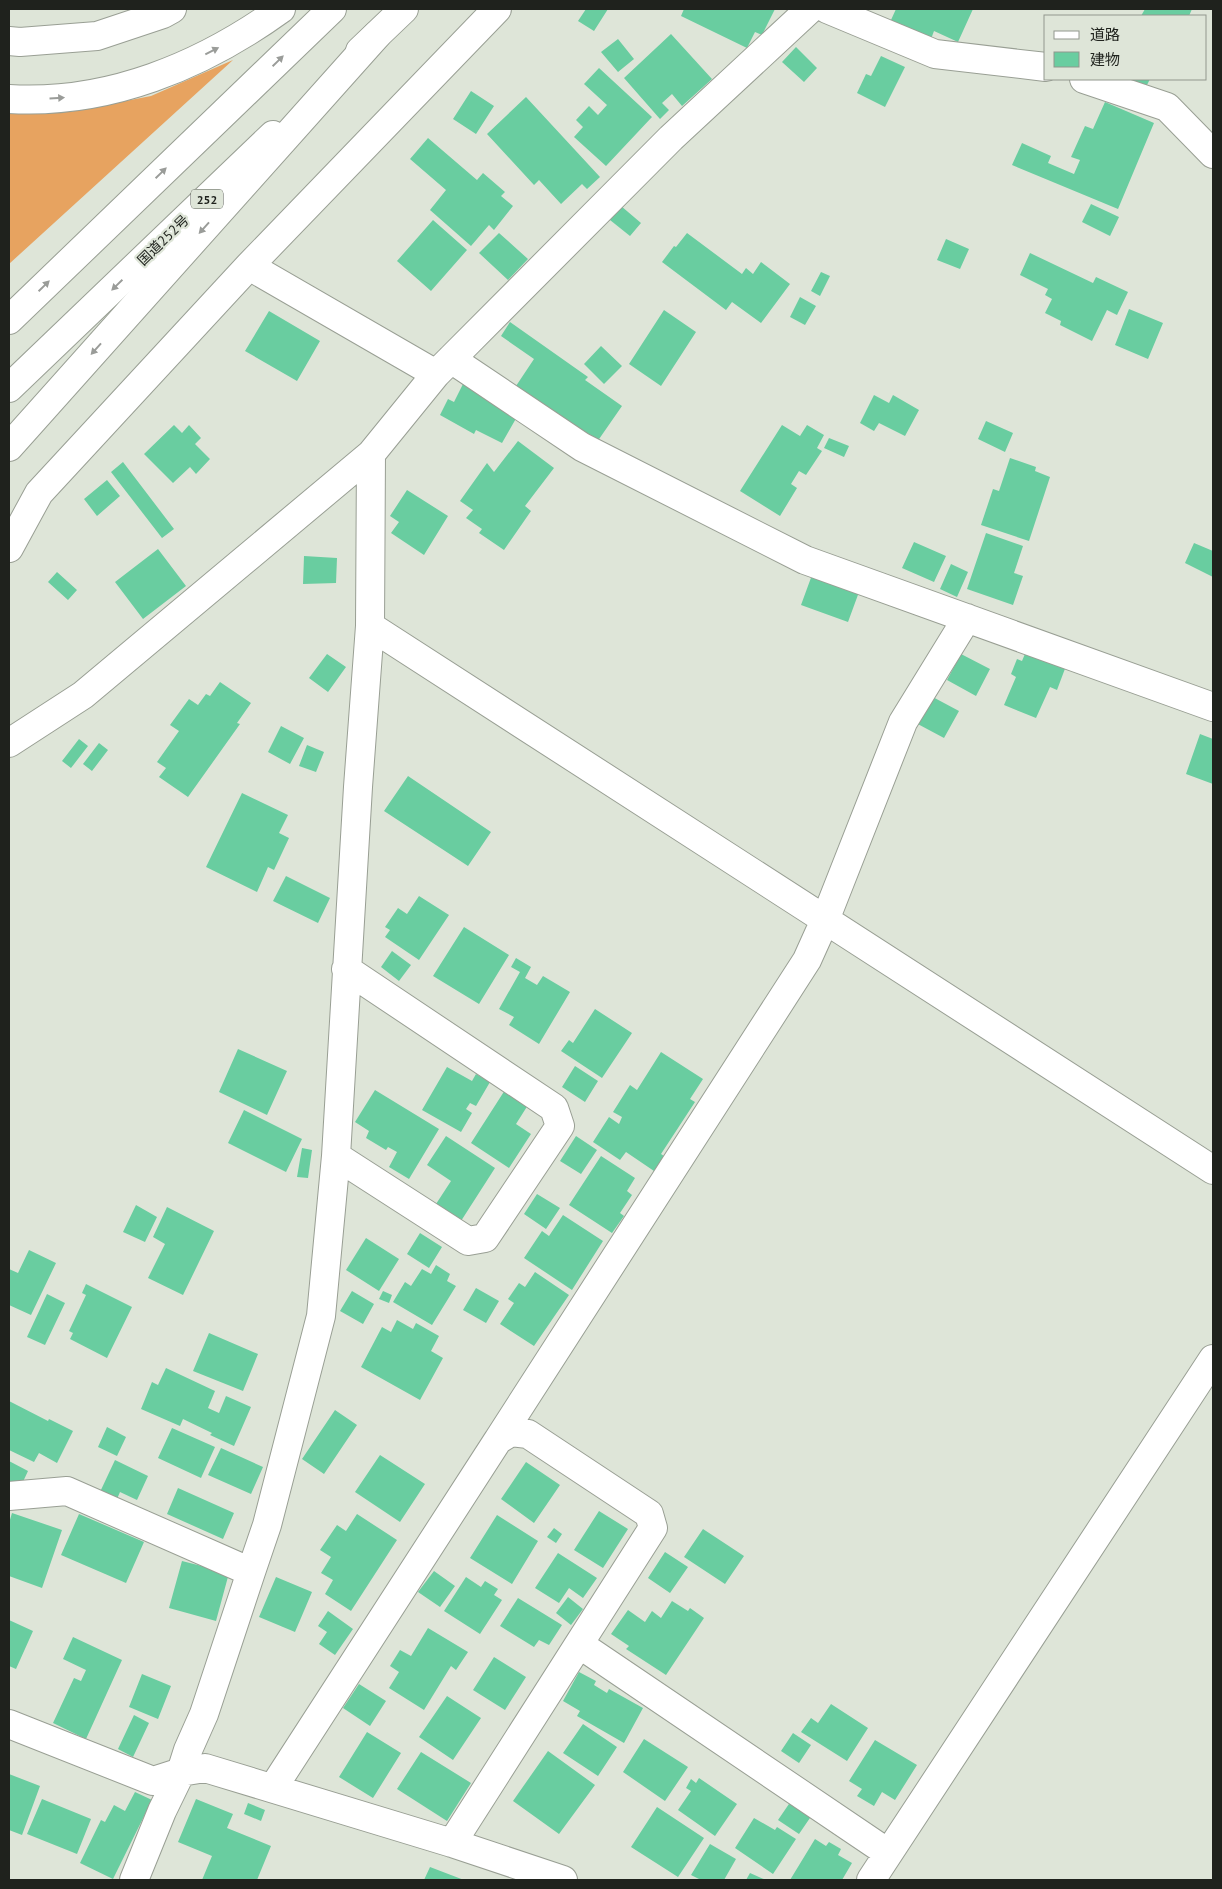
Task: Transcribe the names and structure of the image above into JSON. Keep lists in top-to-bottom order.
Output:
{
  "streets": {
    "main road": ["252", "国道252号"]
  },
  "legend": ["道路", "建物"]
}
